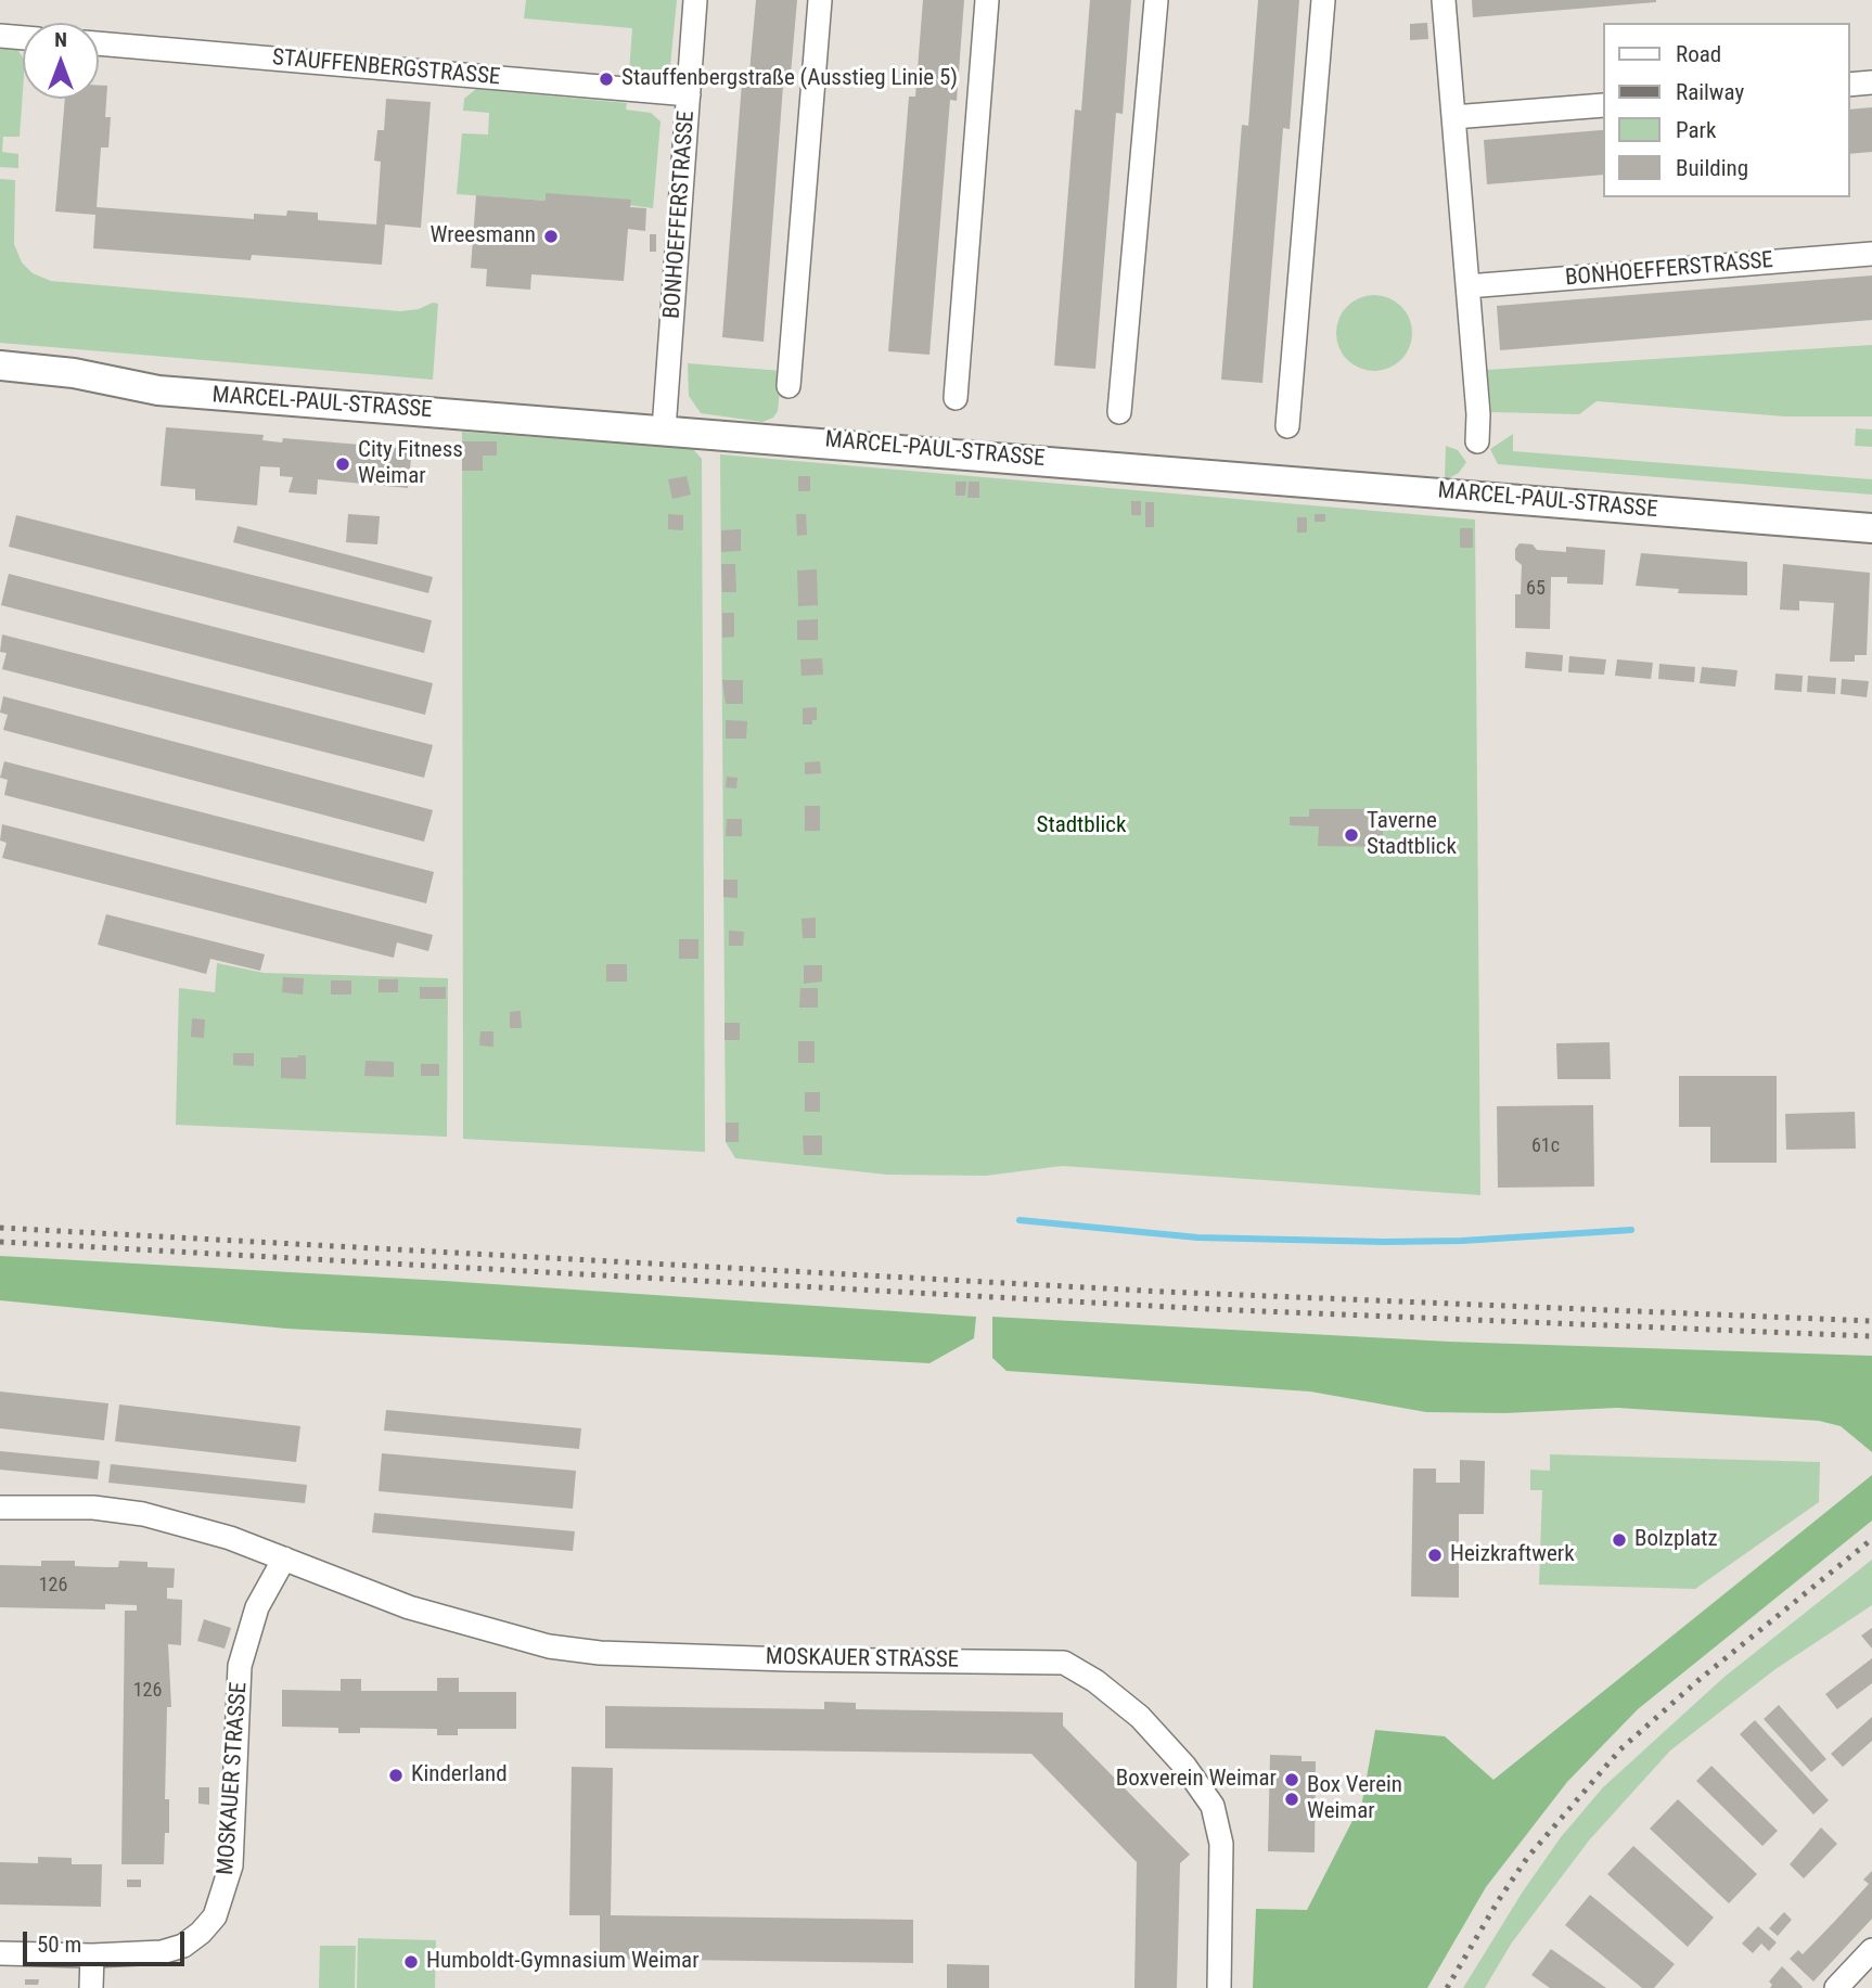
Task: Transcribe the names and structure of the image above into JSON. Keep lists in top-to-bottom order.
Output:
{
  "streets": {
    "street": [
      "STAUFFENBERGSTRASSE",
      "BONHOEFFERSTRASSE",
      "MARCEL-PAUL-STRASSE",
      "MOSKAUER STRASSE"
    ]
  },
  "crossings": [
    ["STAUFFENBERGSTRASSE", "BONHOEFFERSTRASSE"],
    ["BONHOEFFERSTRASSE", "MARCEL-PAUL-STRASSE"]
  ],
  "parks": ["Stadtblick"],
  "places": [
    "Stauffenbergstraße (Ausstieg Linie 5)",
    "Wreesmann",
    "City Fitness Weimar",
    "Taverne Stadtblick",
    "Bolzplatz",
    "Heizkraftwerk",
    "Kinderland",
    "Boxverein Weimar",
    "Box Verein Weimar",
    "Humboldt-Gymnasium Weimar"
  ],
  "house_numbers": [
    "65",
    "61c",
    "126",
    "126"
  ],
  "legend": [
    "Road",
    "Railway",
    "Park",
    "Building"
  ],
  "scale_bar": "50 m",
  "north": "top"
}
